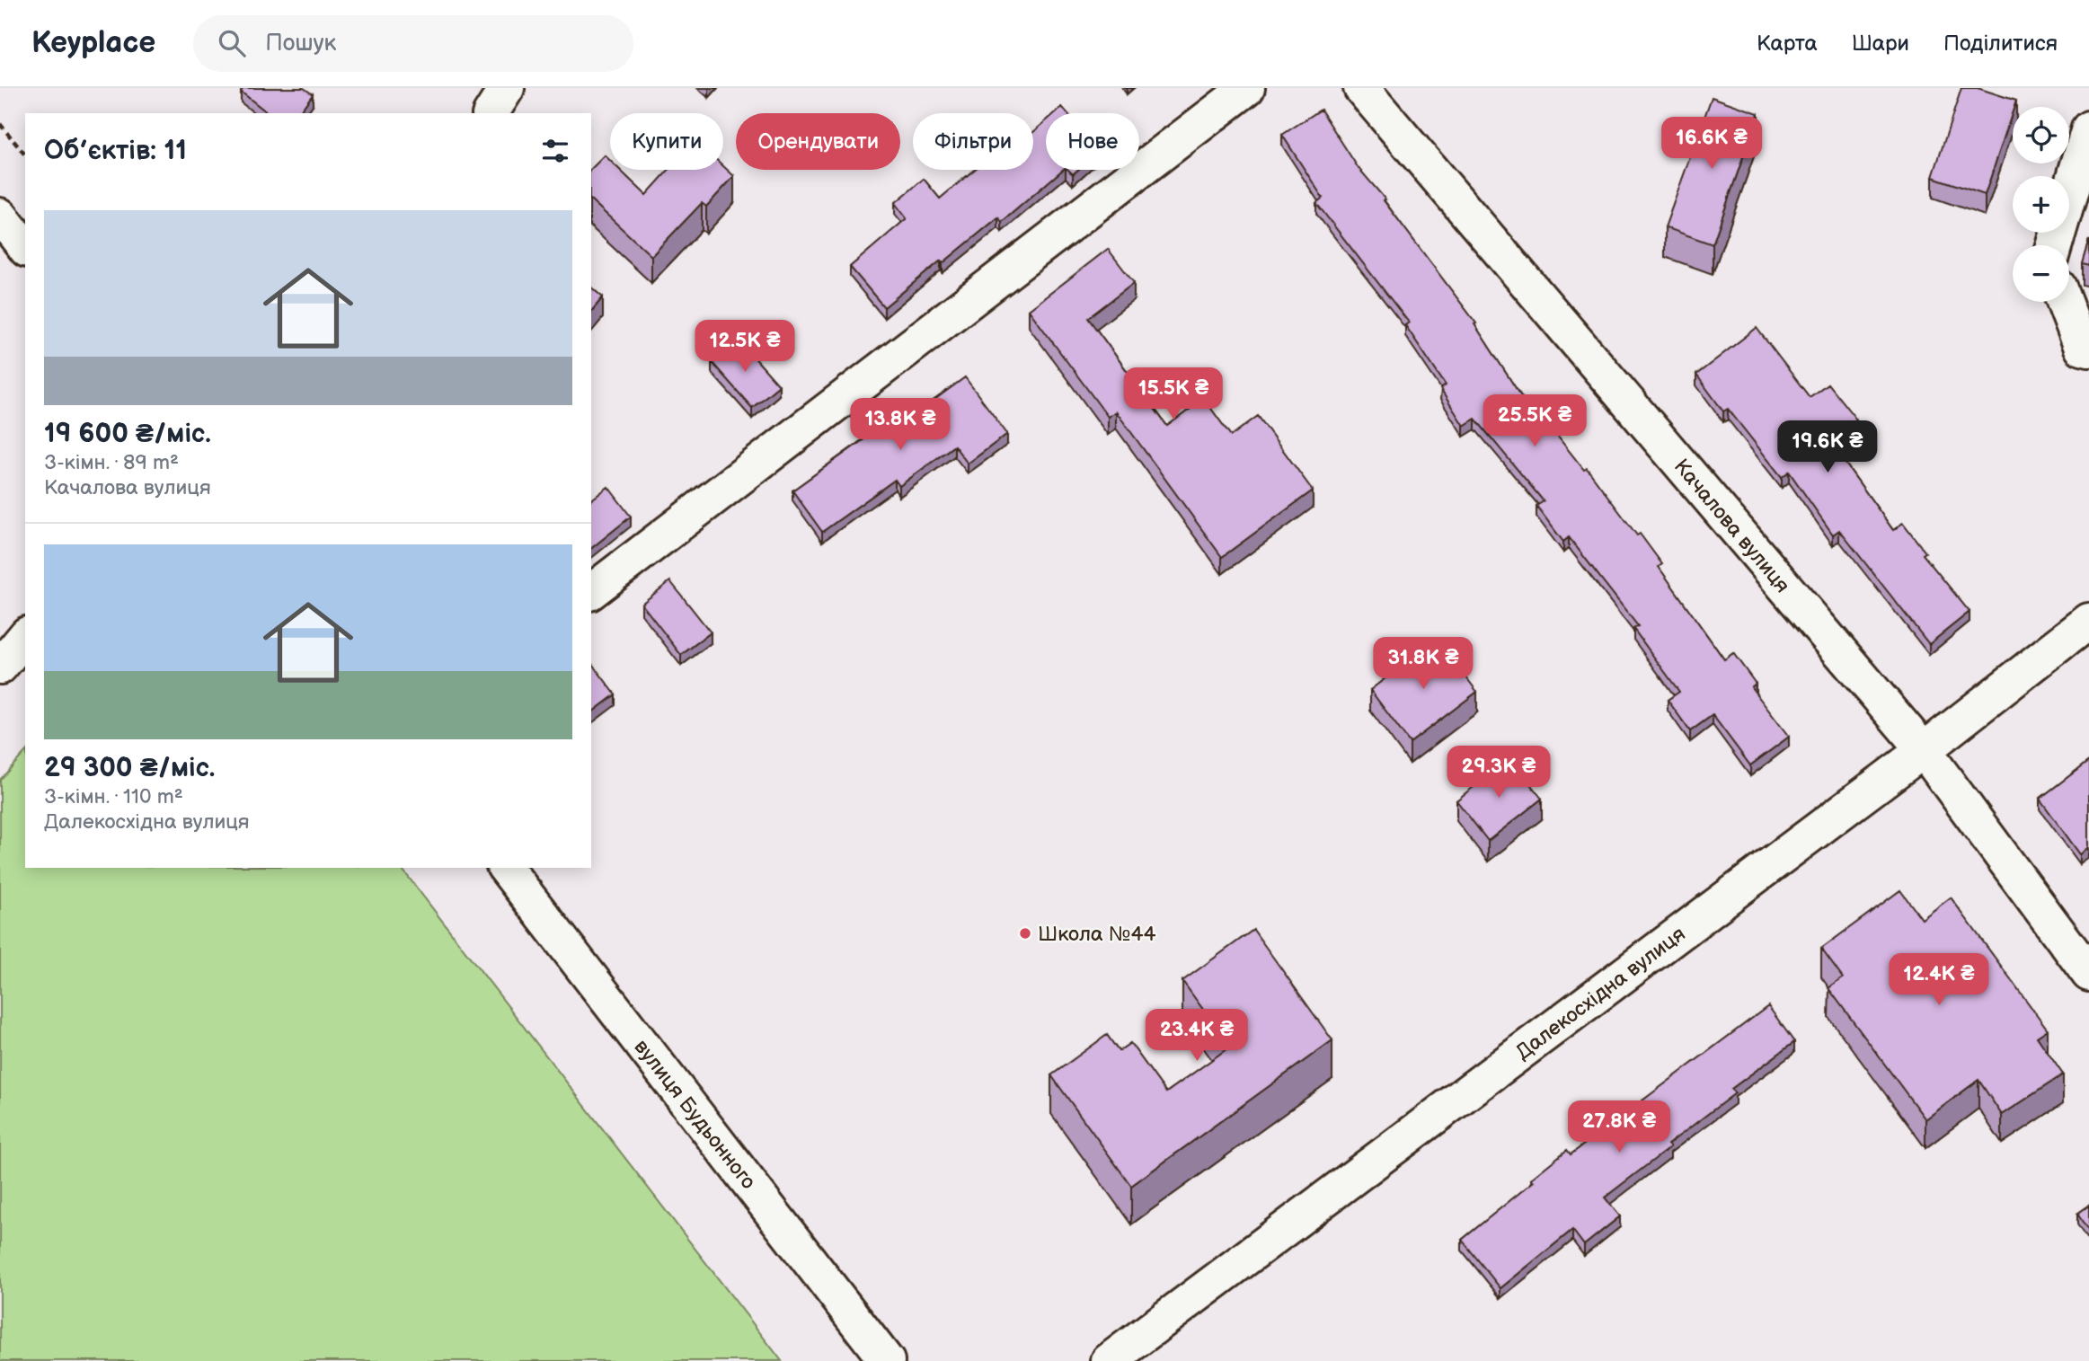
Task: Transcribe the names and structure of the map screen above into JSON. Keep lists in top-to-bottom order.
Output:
{
  "streets": {
    "street": ["Качалова вулиця", "Далекосхідна вулиця", "вулиця Будьонного"]
  },
  "crossings": [
    ["Качалова вулиця", "Далекосхідна вулиця"]
  ],
  "places": ["Школа №44"],
  "page": {
    "header": "Keyplace",
    "search": "Пошук",
    "nav": ["Карта", "Шари", "Поділитися"],
    "map_buttons": ["+", "−"],
    "chip": [
      "Купити",
      "Орендувати",
      "Фільтри",
      "Нове"
    ],
    "heading": "Об’єктів: 11",
    "price": [
      "16.6K ₴",
      "12.5K ₴",
      "15.5K ₴",
      "25.5K ₴",
      "13.8K ₴",
      "19.6K ₴",
      "31.8K ₴",
      "29.3K ₴",
      "12.4K ₴",
      "23.4K ₴",
      "27.8K ₴"
    ],
    "list": [
      {
        "name": "19 600 ₴/міс.",
        "note": "3-кімн. · 89 m² · Качалова вулиця"
      },
      {
        "name": "29 300 ₴/міс.",
        "note": "3-кімн. · 110 m² · Далекосхідна вулиця"
      }
    ]
  }
}
